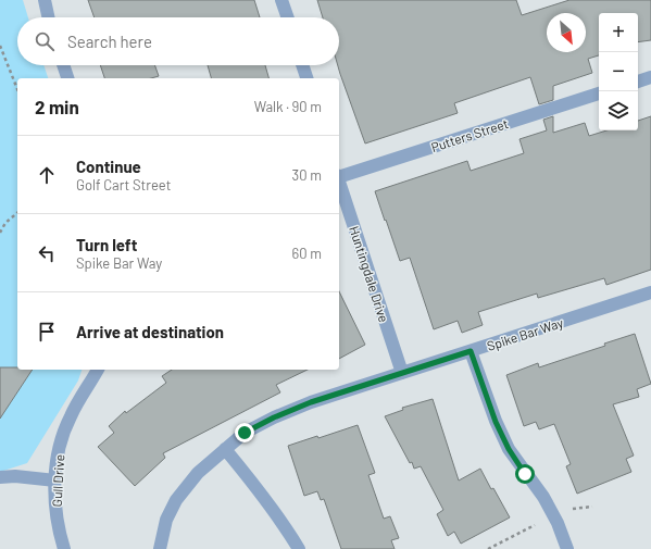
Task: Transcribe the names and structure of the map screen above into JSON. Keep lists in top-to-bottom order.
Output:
{
  "streets": {
    "street": [
      "Putters Street",
      "Huntingdale Drive",
      "Spike Bar Way",
      "Gull Drive"
    ]
  },
  "crossings": [
    ["Huntingdale Drive", "Spike Bar Way"]
  ],
  "north": "bottom right",
  "page": {
    "map_buttons": ["+", "−"],
    "search": "Search here",
    "heading": ["2 min", "Walk · 90 m"],
    "list": [
      ["Continue", "Golf Cart Street", "30 m"],
      ["Turn left", "Spike Bar Way", "60 m"],
      "Arrive at destination"
    ]
  }
}
